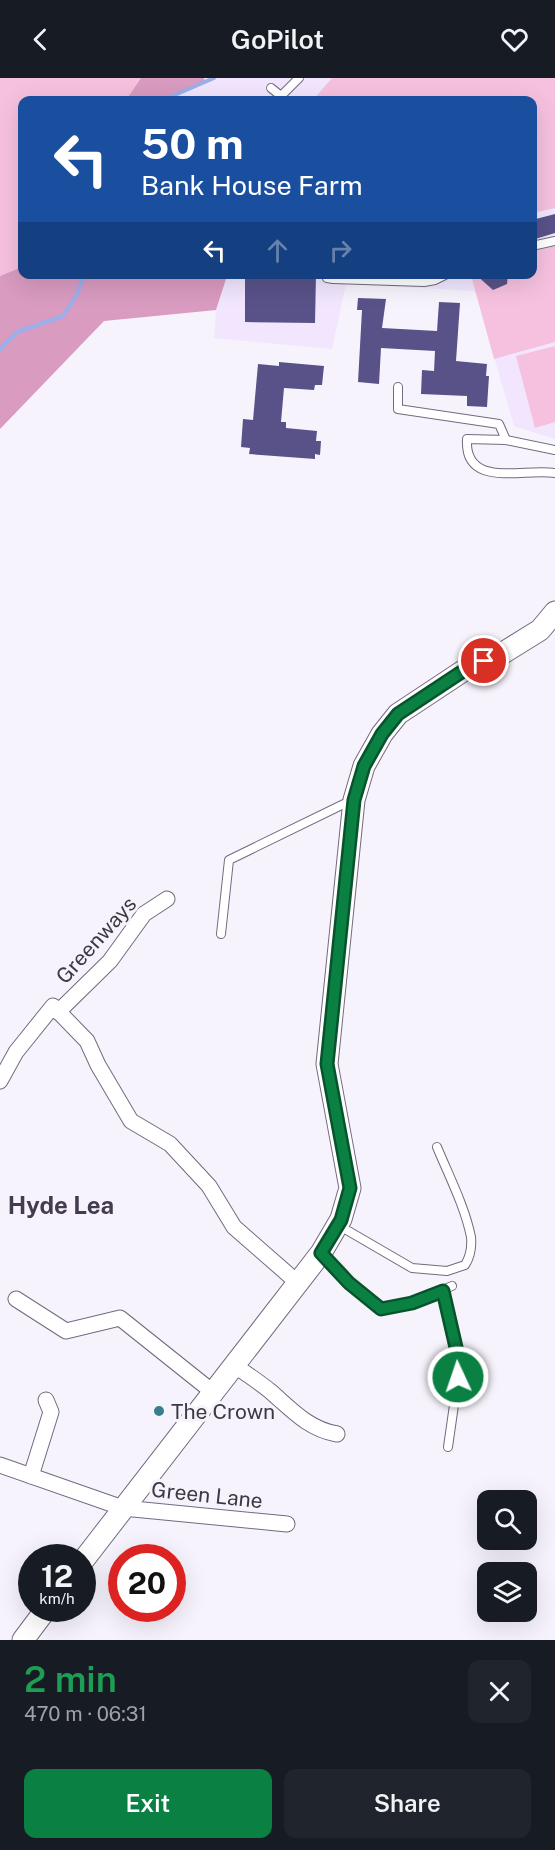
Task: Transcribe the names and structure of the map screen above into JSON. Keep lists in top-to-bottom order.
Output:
{
  "streets": {
    "street": ["Greenways", "Green Lane"]
  },
  "districts": ["Hyde Lea"],
  "places": ["The Crown"],
  "page": {
    "header": "GoPilot",
    "turn": ["50 m", "Bank House Farm"],
    "speed": "12 km/h",
    "limit": "20",
    "heading": ["2 min", "470 m · 06:31"],
    "buttons": ["Exit", "Share"]
  }
}
